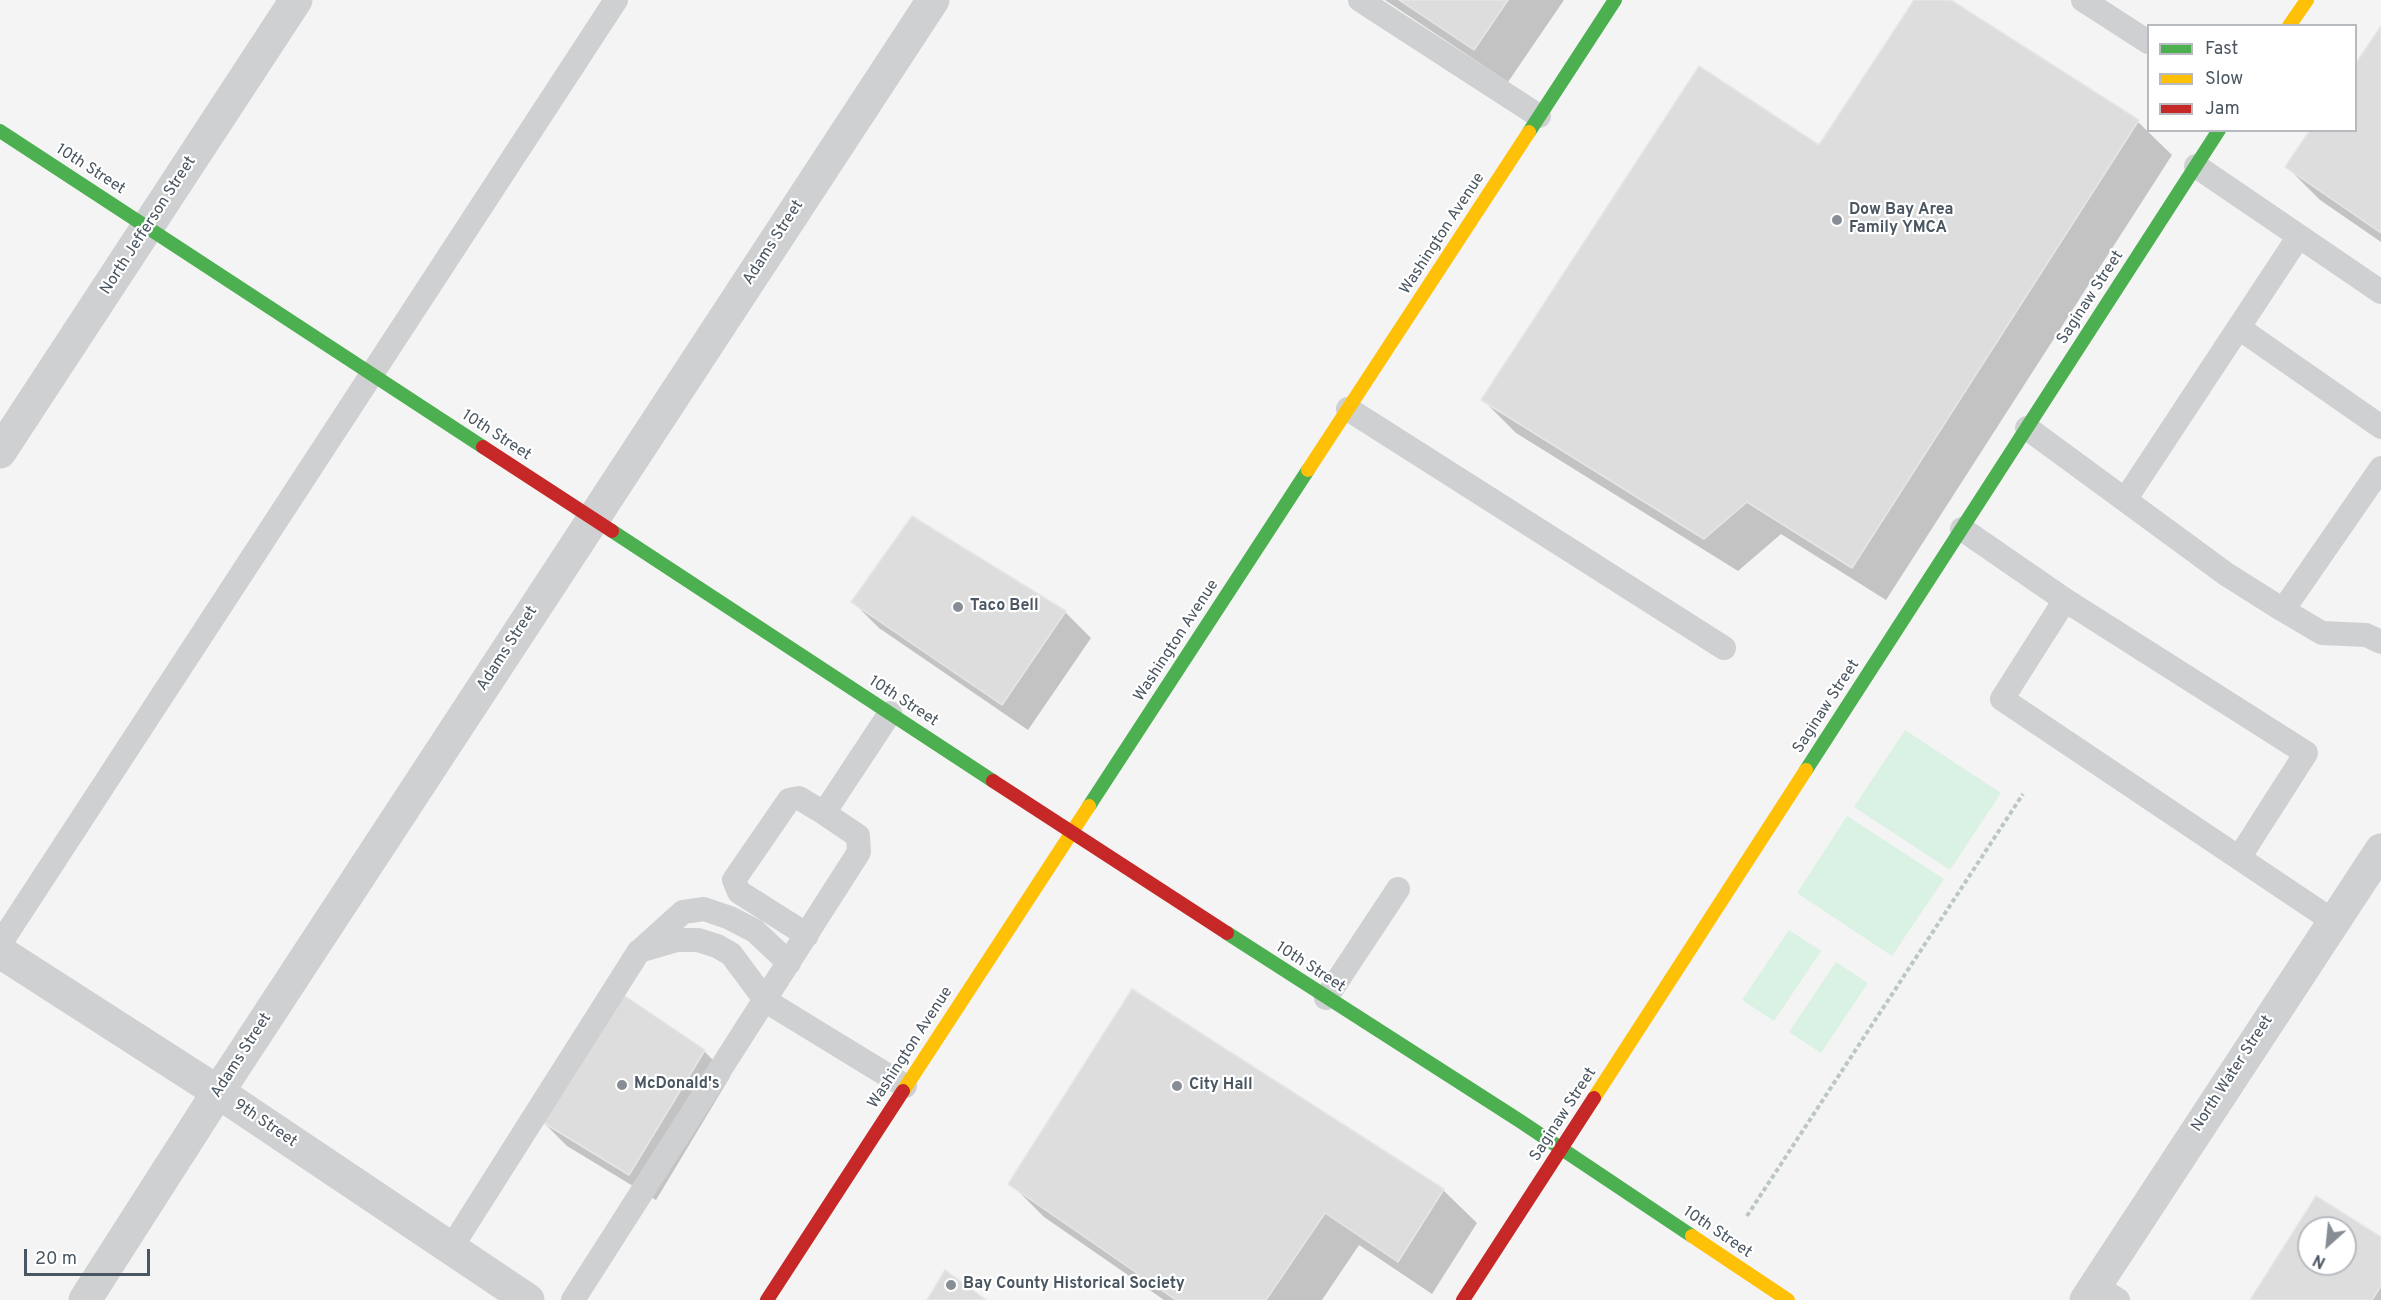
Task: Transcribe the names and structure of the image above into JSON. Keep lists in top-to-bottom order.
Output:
{
  "streets": {
    "street": [
      "10th Street",
      "North Jefferson Street",
      "Washington Avenue",
      "Adams Street",
      "Saginaw Street",
      "North Water Street",
      "9th Street"
    ]
  },
  "crossings": [
    ["10th Street", "North Jefferson Street"],
    ["10th Street", "Washington Avenue"],
    ["10th Street", "Adams Street"],
    ["10th Street", "Saginaw Street"],
    ["Adams Street", "9th Street"]
  ],
  "places": [
    "Dow Bay Area Family YMCA",
    "Taco Bell",
    "McDonald's",
    "City Hall",
    "Bay County Historical Society"
  ],
  "legend": ["Fast", "Slow", "Jam"],
  "scale_bar": "20 m",
  "north": "bottom left"
}
